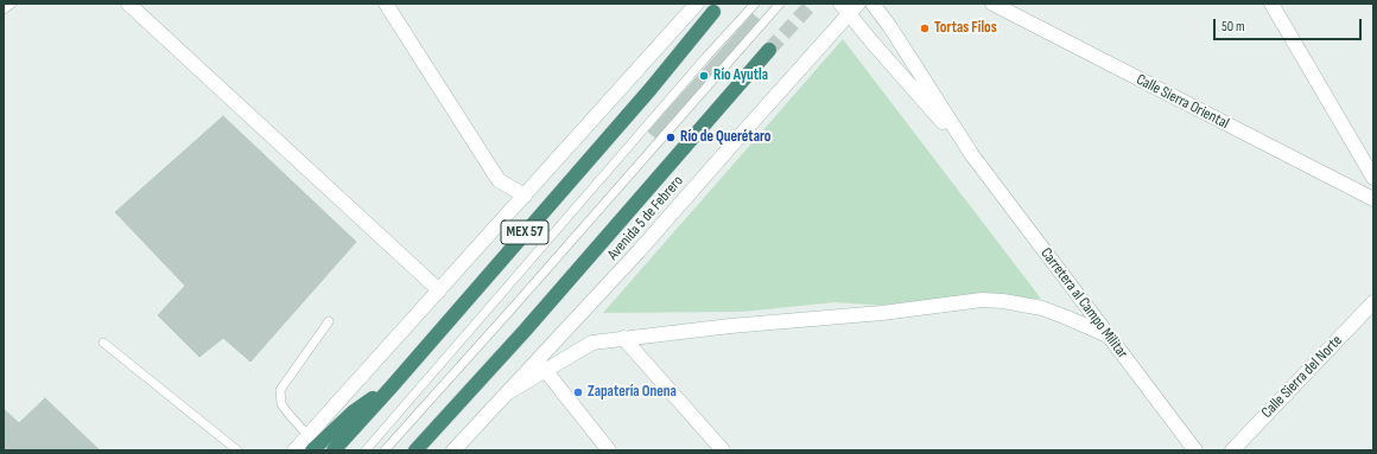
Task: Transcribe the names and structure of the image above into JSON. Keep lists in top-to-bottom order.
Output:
{
  "streets": {
    "highway": ["Avenida 5 de Febrero", "MEX 57"],
    "main road": ["Calle Sierra Oriental", "Carretera al Campo Militar", "Calle Sierra del Norte"]
  },
  "crossings": [
    ["Avenida 5 de Febrero", "Carretera al Campo Militar"]
  ],
  "places": [
    "Tortas Filos",
    "Río Ayutla",
    "Río de Querétaro",
    "Zapatería Onena"
  ],
  "scale_bar": "50 m"
}
